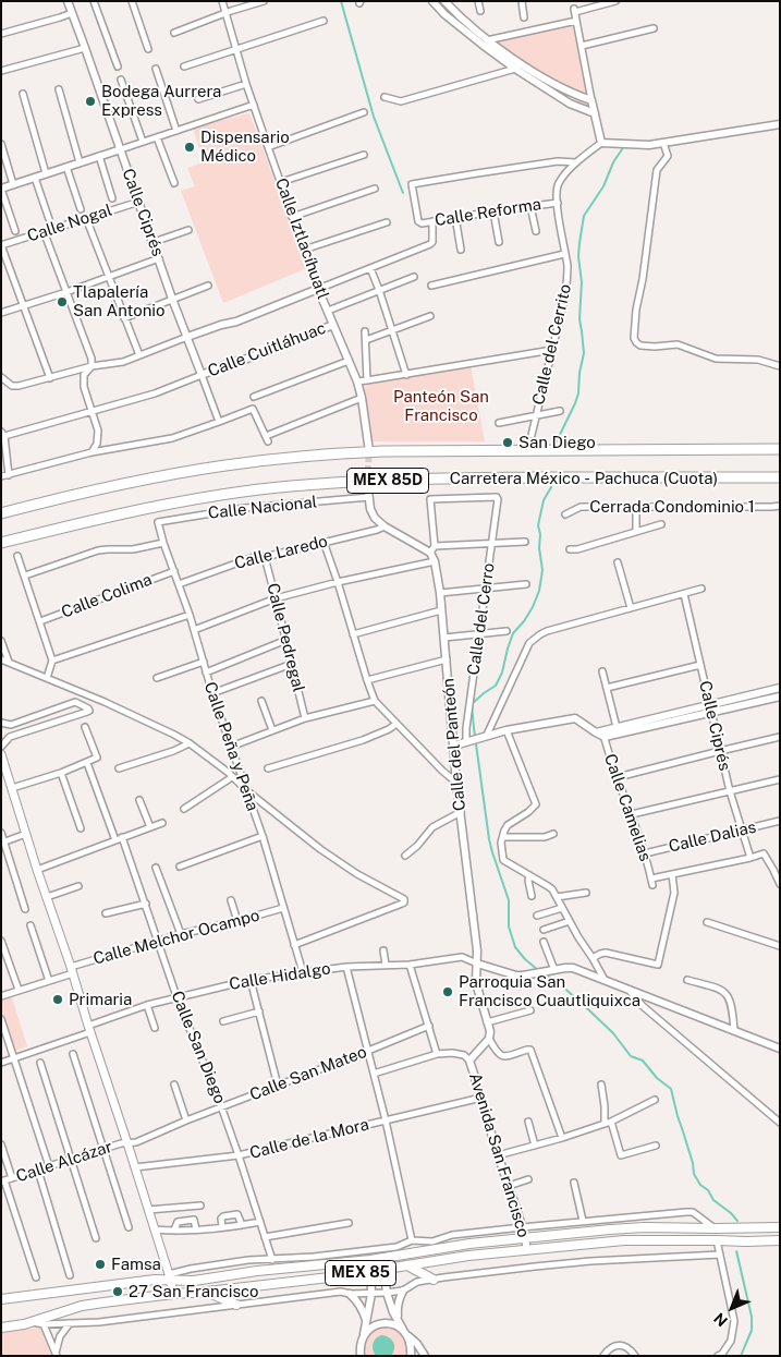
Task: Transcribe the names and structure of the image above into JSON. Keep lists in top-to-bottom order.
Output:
{
  "streets": {
    "highway": ["Carretera México - Pachuca (Cuota)", "MEX 85D"],
    "main road": ["MEX 85"],
    "street": [
      "Calle Ciprés",
      "Calle Reforma",
      "Calle Nogal",
      "Calle Iztlacíhuatl",
      "Calle del Cerrito",
      "Calle Cuitláhuac",
      "Cerrada Condominio 1",
      "Calle Nacional",
      "Calle Laredo",
      "Calle Colima",
      "Calle del Cerro",
      "Calle Pedregal",
      "Calle del Panteón",
      "Calle Peña y Peña",
      "Calle Camelias",
      "Calle Dalias",
      "Calle Melchor Ocampo",
      "Calle Hidalgo",
      "Calle San Diego",
      "Calle San Mateo",
      "Calle de la Mora",
      "Avenida San Francisco",
      "Calle Alcázar"
    ]
  },
  "crossings": [
    ["Calle Ciprés", "Calle Nogal"],
    ["Calle Ciprés", "Calle Cuitláhuac"],
    ["Calle Ciprés", "Calle Dalias"],
    ["Calle Reforma", "Calle del Cerrito"],
    ["Calle Iztlacíhuatl", "Calle Cuitláhuac"],
    ["Calle Nacional", "Calle Peña y Peña"],
    ["Calle Laredo", "Calle Pedregal"],
    ["Calle Laredo", "Calle Peña y Peña"],
    ["Calle Colima", "Calle Peña y Peña"],
    ["Calle del Cerro", "Calle del Panteón"],
    ["Calle del Panteón", "Calle Hidalgo"],
    ["Calle Peña y Peña", "Calle Melchor Ocampo"],
    ["Calle Peña y Peña", "Calle Hidalgo"],
    ["Calle Camelias", "Calle Dalias"],
    ["Calle Melchor Ocampo", "Calle San Diego"],
    ["Calle Hidalgo", "Calle San Diego"],
    ["Calle San Diego", "Calle San Mateo"],
    ["Calle San Diego", "Calle de la Mora"],
    ["Calle San Mateo", "Calle Alcázar"],
    ["Calle de la Mora", "Avenida San Francisco"],
    ["Avenida San Francisco", "MEX 85"]
  ],
  "parks": ["Panteón San Francisco"],
  "places": [
    "Bodega Aurrera Express",
    "Dispensario Médico",
    "Tlapalería San Antonio",
    "San Diego",
    "Parroquia San Francisco Cuautliquixca",
    "Primaria",
    "Famsa",
    "27 San Francisco"
  ],
  "north": "bottom left"
}
